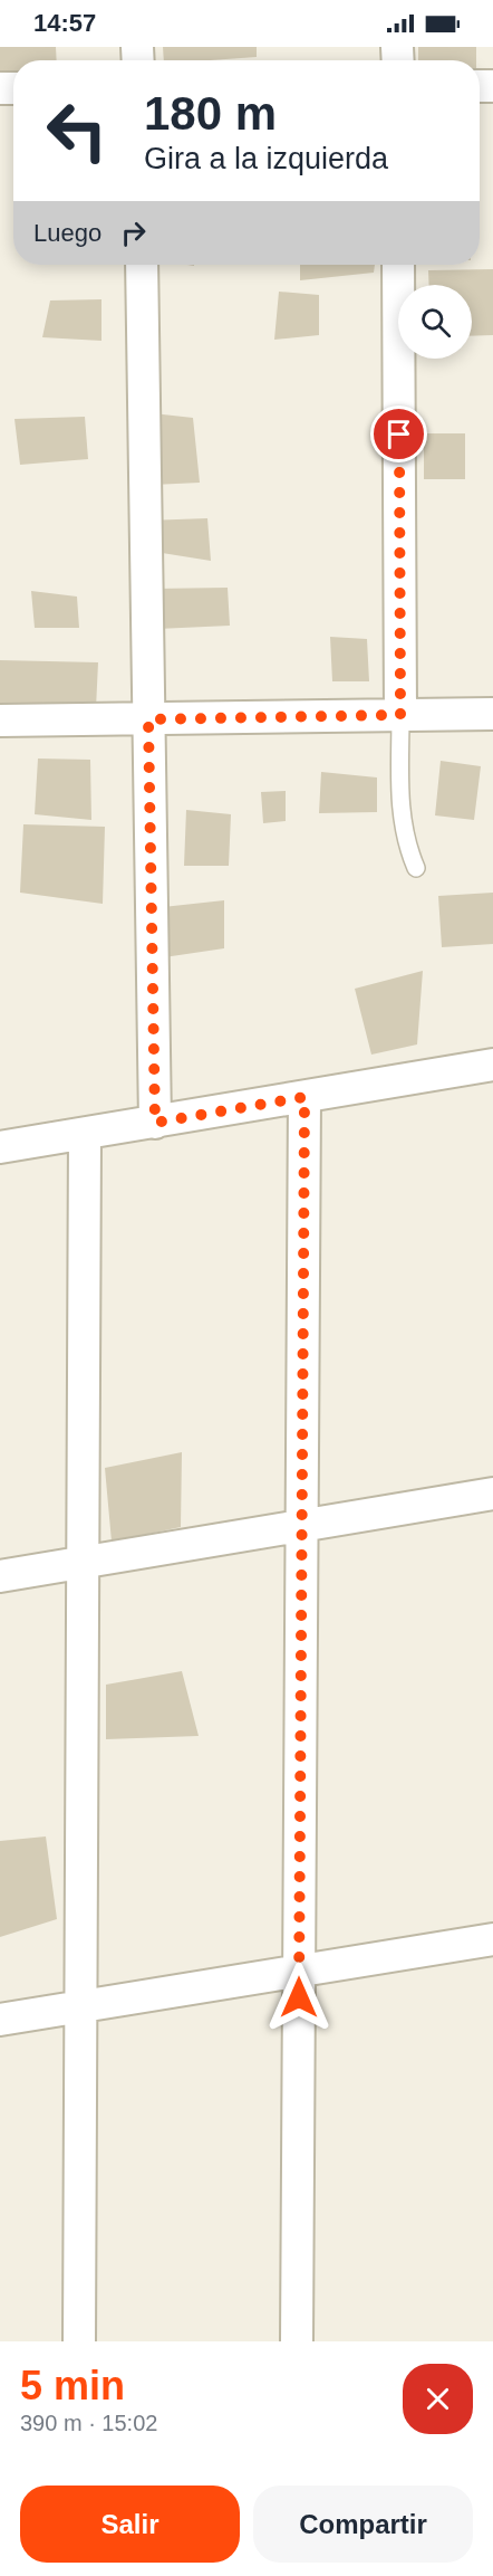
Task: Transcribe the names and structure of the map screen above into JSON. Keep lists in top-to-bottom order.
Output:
{
  "page": {
    "status": "14:57",
    "turn": ["180 m", "Gira a la izquierda"],
    "then": "Luego",
    "heading": ["5 min", "390 m · 15:02"],
    "buttons": ["Salir", "Compartir"]
  }
}
